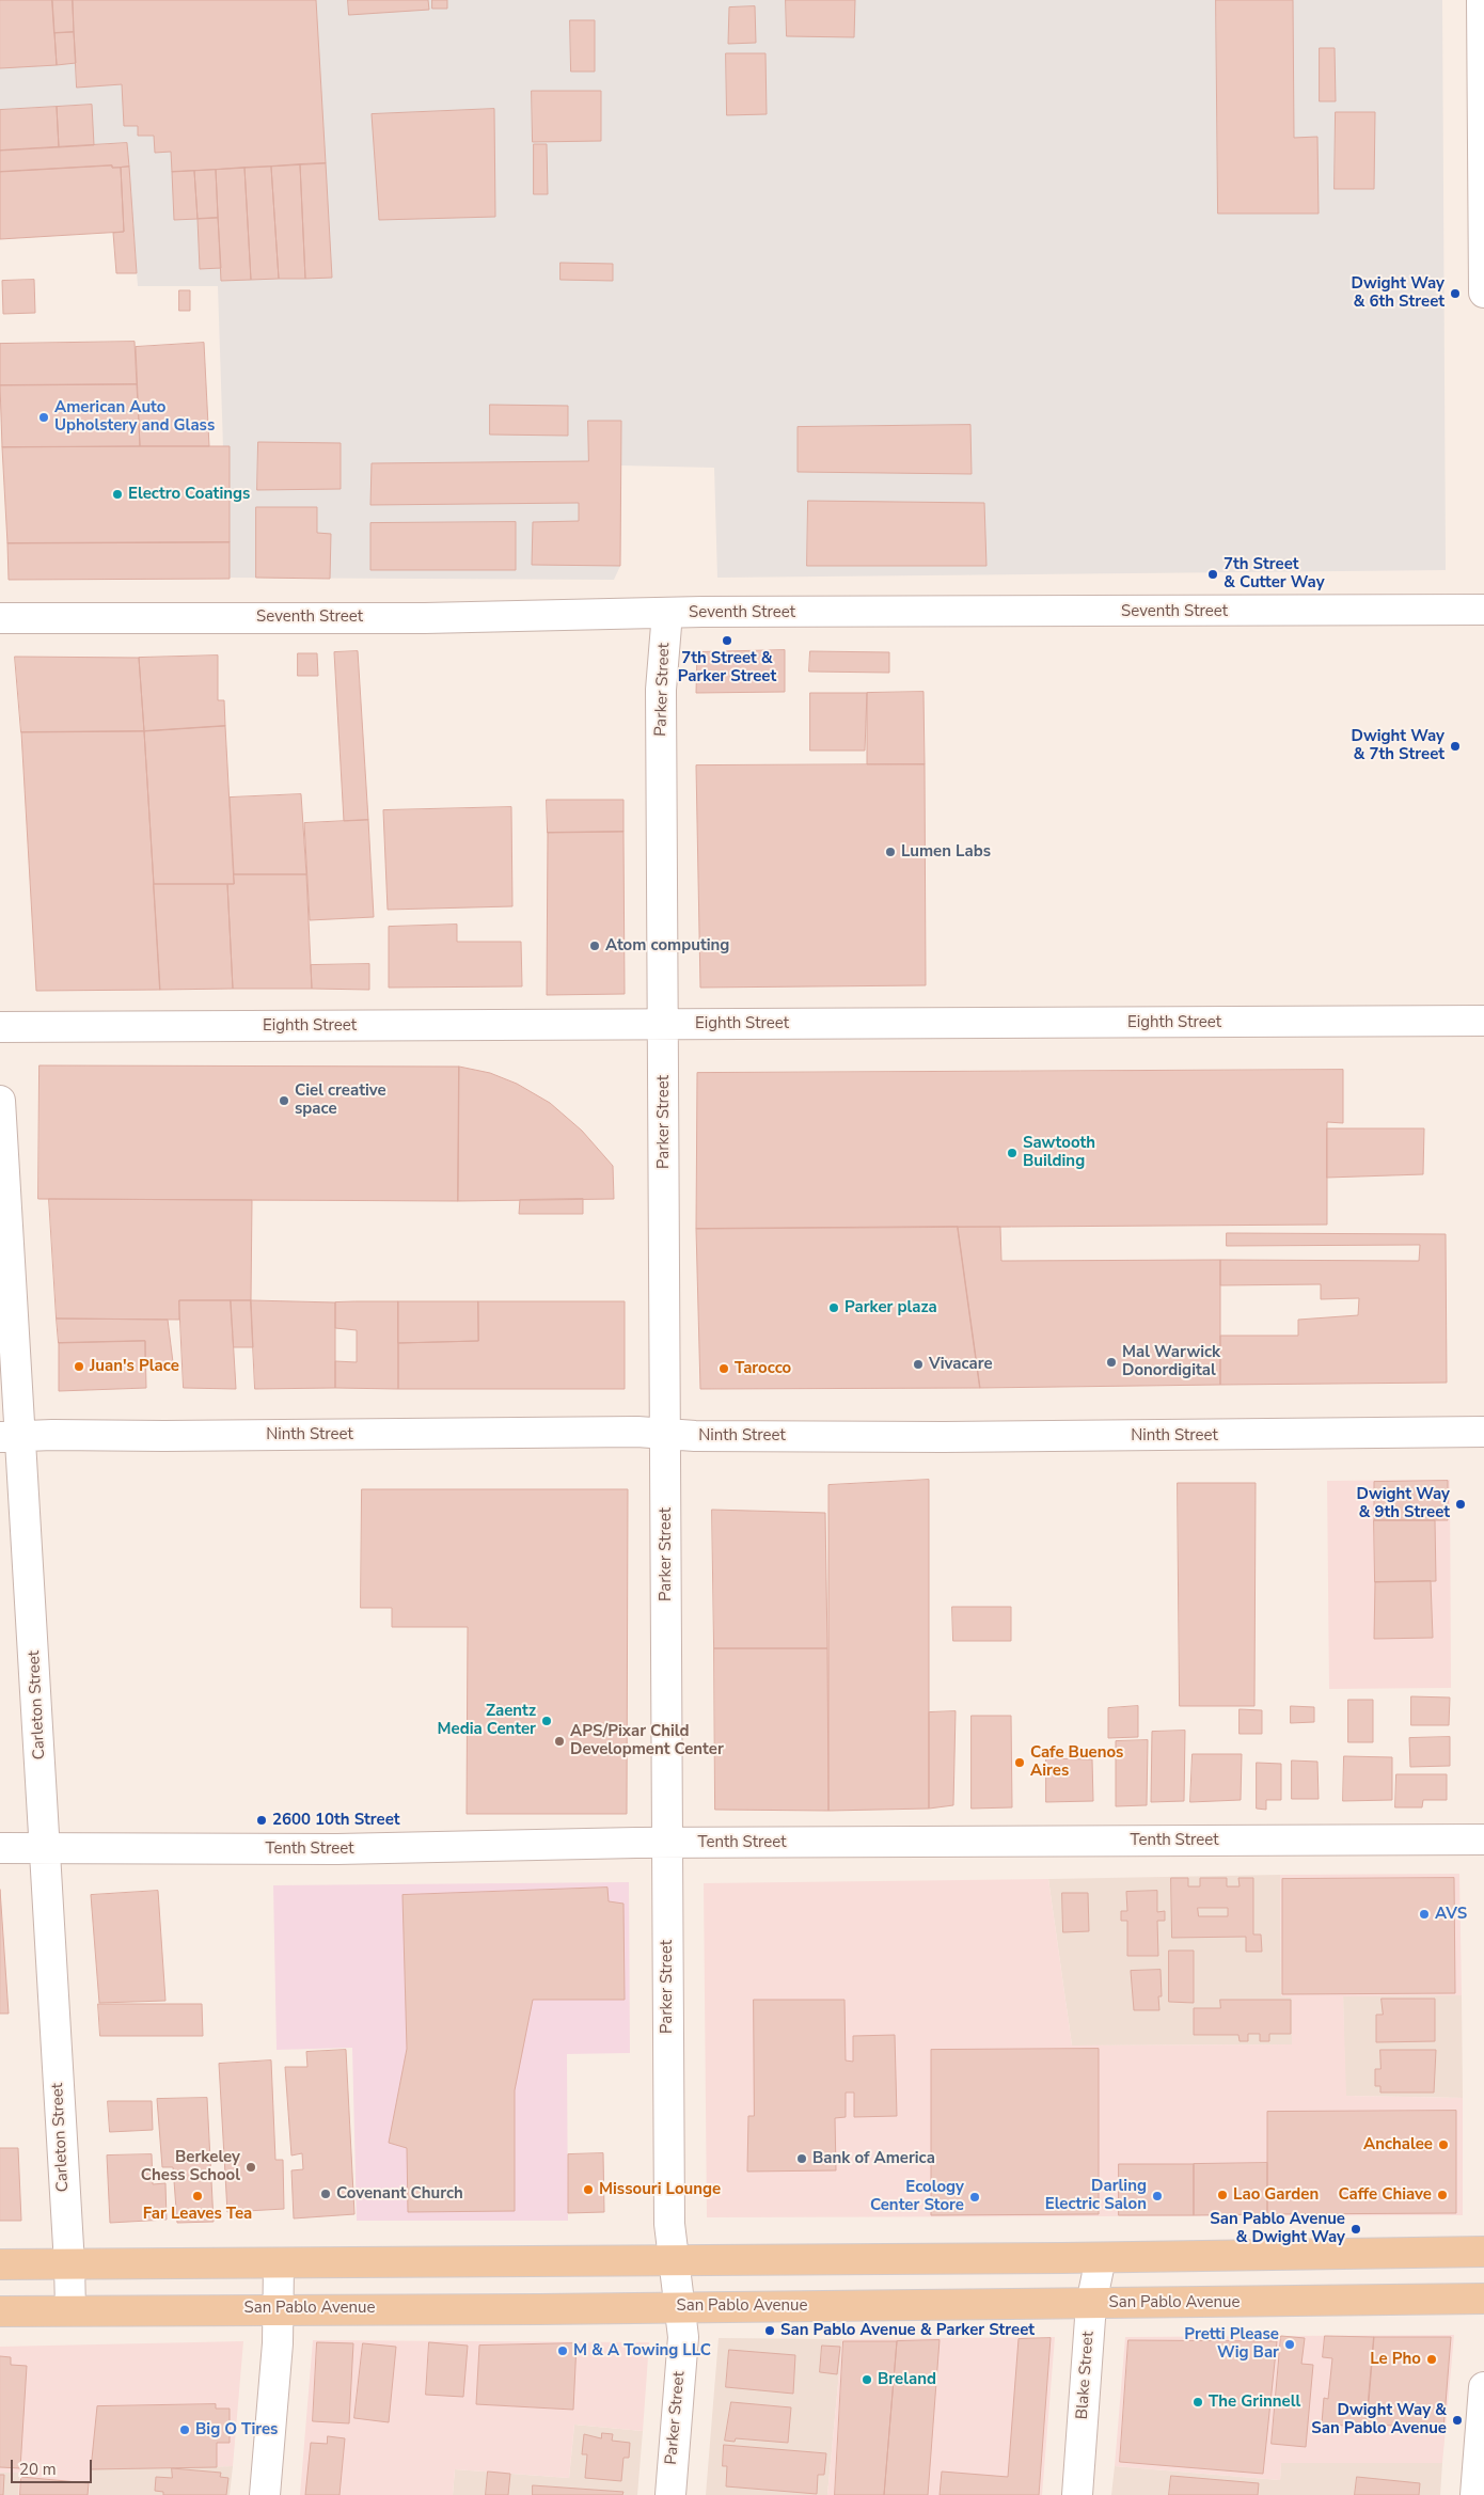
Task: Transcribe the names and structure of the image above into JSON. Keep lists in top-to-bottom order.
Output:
{
  "streets": {
    "main road": ["San Pablo Avenue"],
    "street": [
      "Seventh Street",
      "Parker Street",
      "Eighth Street",
      "Ninth Street",
      "Carleton Street",
      "Tenth Street",
      "Blake Street"
    ]
  },
  "crossings": [
    ["Seventh Street", "Parker Street"],
    ["Parker Street", "Eighth Street"],
    ["Parker Street", "Ninth Street"],
    ["Parker Street", "Tenth Street"],
    ["Parker Street", "San Pablo Avenue"],
    ["Ninth Street", "Carleton Street"],
    ["Carleton Street", "Tenth Street"],
    ["Carleton Street", "San Pablo Avenue"],
    ["San Pablo Avenue", "Blake Street"]
  ],
  "places": [
    "Dwight Way & 6th Street",
    "American Auto Upholstery and Glass",
    "Electro Coatings",
    "7th Street & Cutter Way",
    "7th Street & Parker Street",
    "Dwight Way & 7th Street",
    "Lumen Labs",
    "Atom computing",
    "Ciel creative space",
    "Sawtooth Building",
    "Parker plaza",
    "Mal Warwick Donordigital",
    "Vivacare",
    "Juan's Place",
    "Tarocco",
    "Dwight Way & 9th Street",
    "Zaentz Media Center",
    "APS/Pixar Child Development Center",
    "Cafe Buenos Aires",
    "2600 10th Street",
    "AVS",
    "Anchalee",
    "Bank of America",
    "Berkeley Chess School",
    "Missouri Lounge",
    "Covenant Church",
    "Lao Garden",
    "Caffe Chiave",
    "Far Leaves Tea",
    "Darling Electric Salon",
    "Ecology Center Store",
    "San Pablo Avenue & Dwight Way",
    "San Pablo Avenue & Parker Street",
    "Pretti Please Wig Bar",
    "M & A Towing LLC",
    "Le Pho",
    "Breland",
    "The Grinnell",
    "Dwight Way & San Pablo Avenue",
    "Big O Tires"
  ],
  "scale_bar": "20 m"
}
